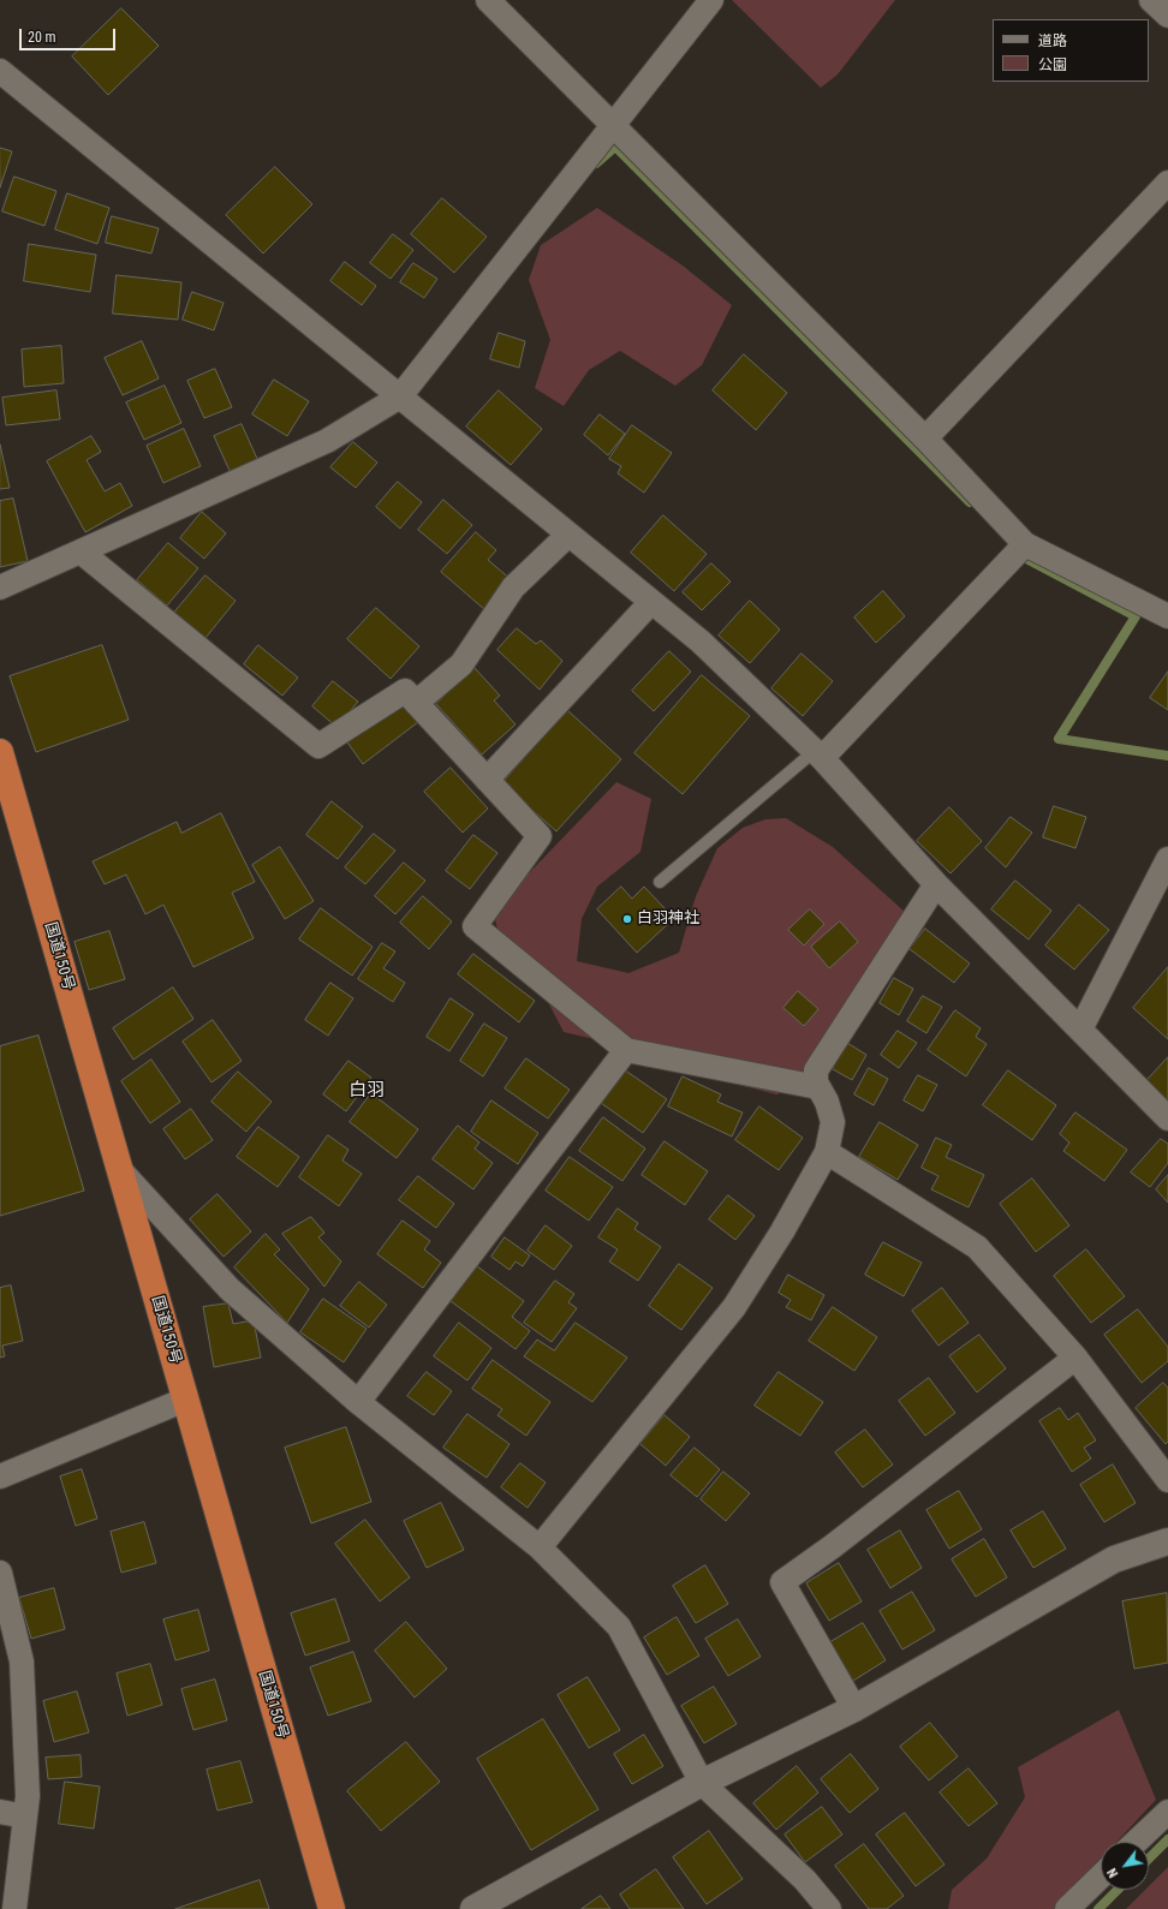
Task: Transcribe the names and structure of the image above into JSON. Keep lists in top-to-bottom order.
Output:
{
  "streets": {
    "highway": ["国道150号"]
  },
  "districts": ["白羽"],
  "places": ["白羽神社"],
  "legend": ["道路", "公園"],
  "scale_bar": "20 m",
  "north": "bottom left"
}
